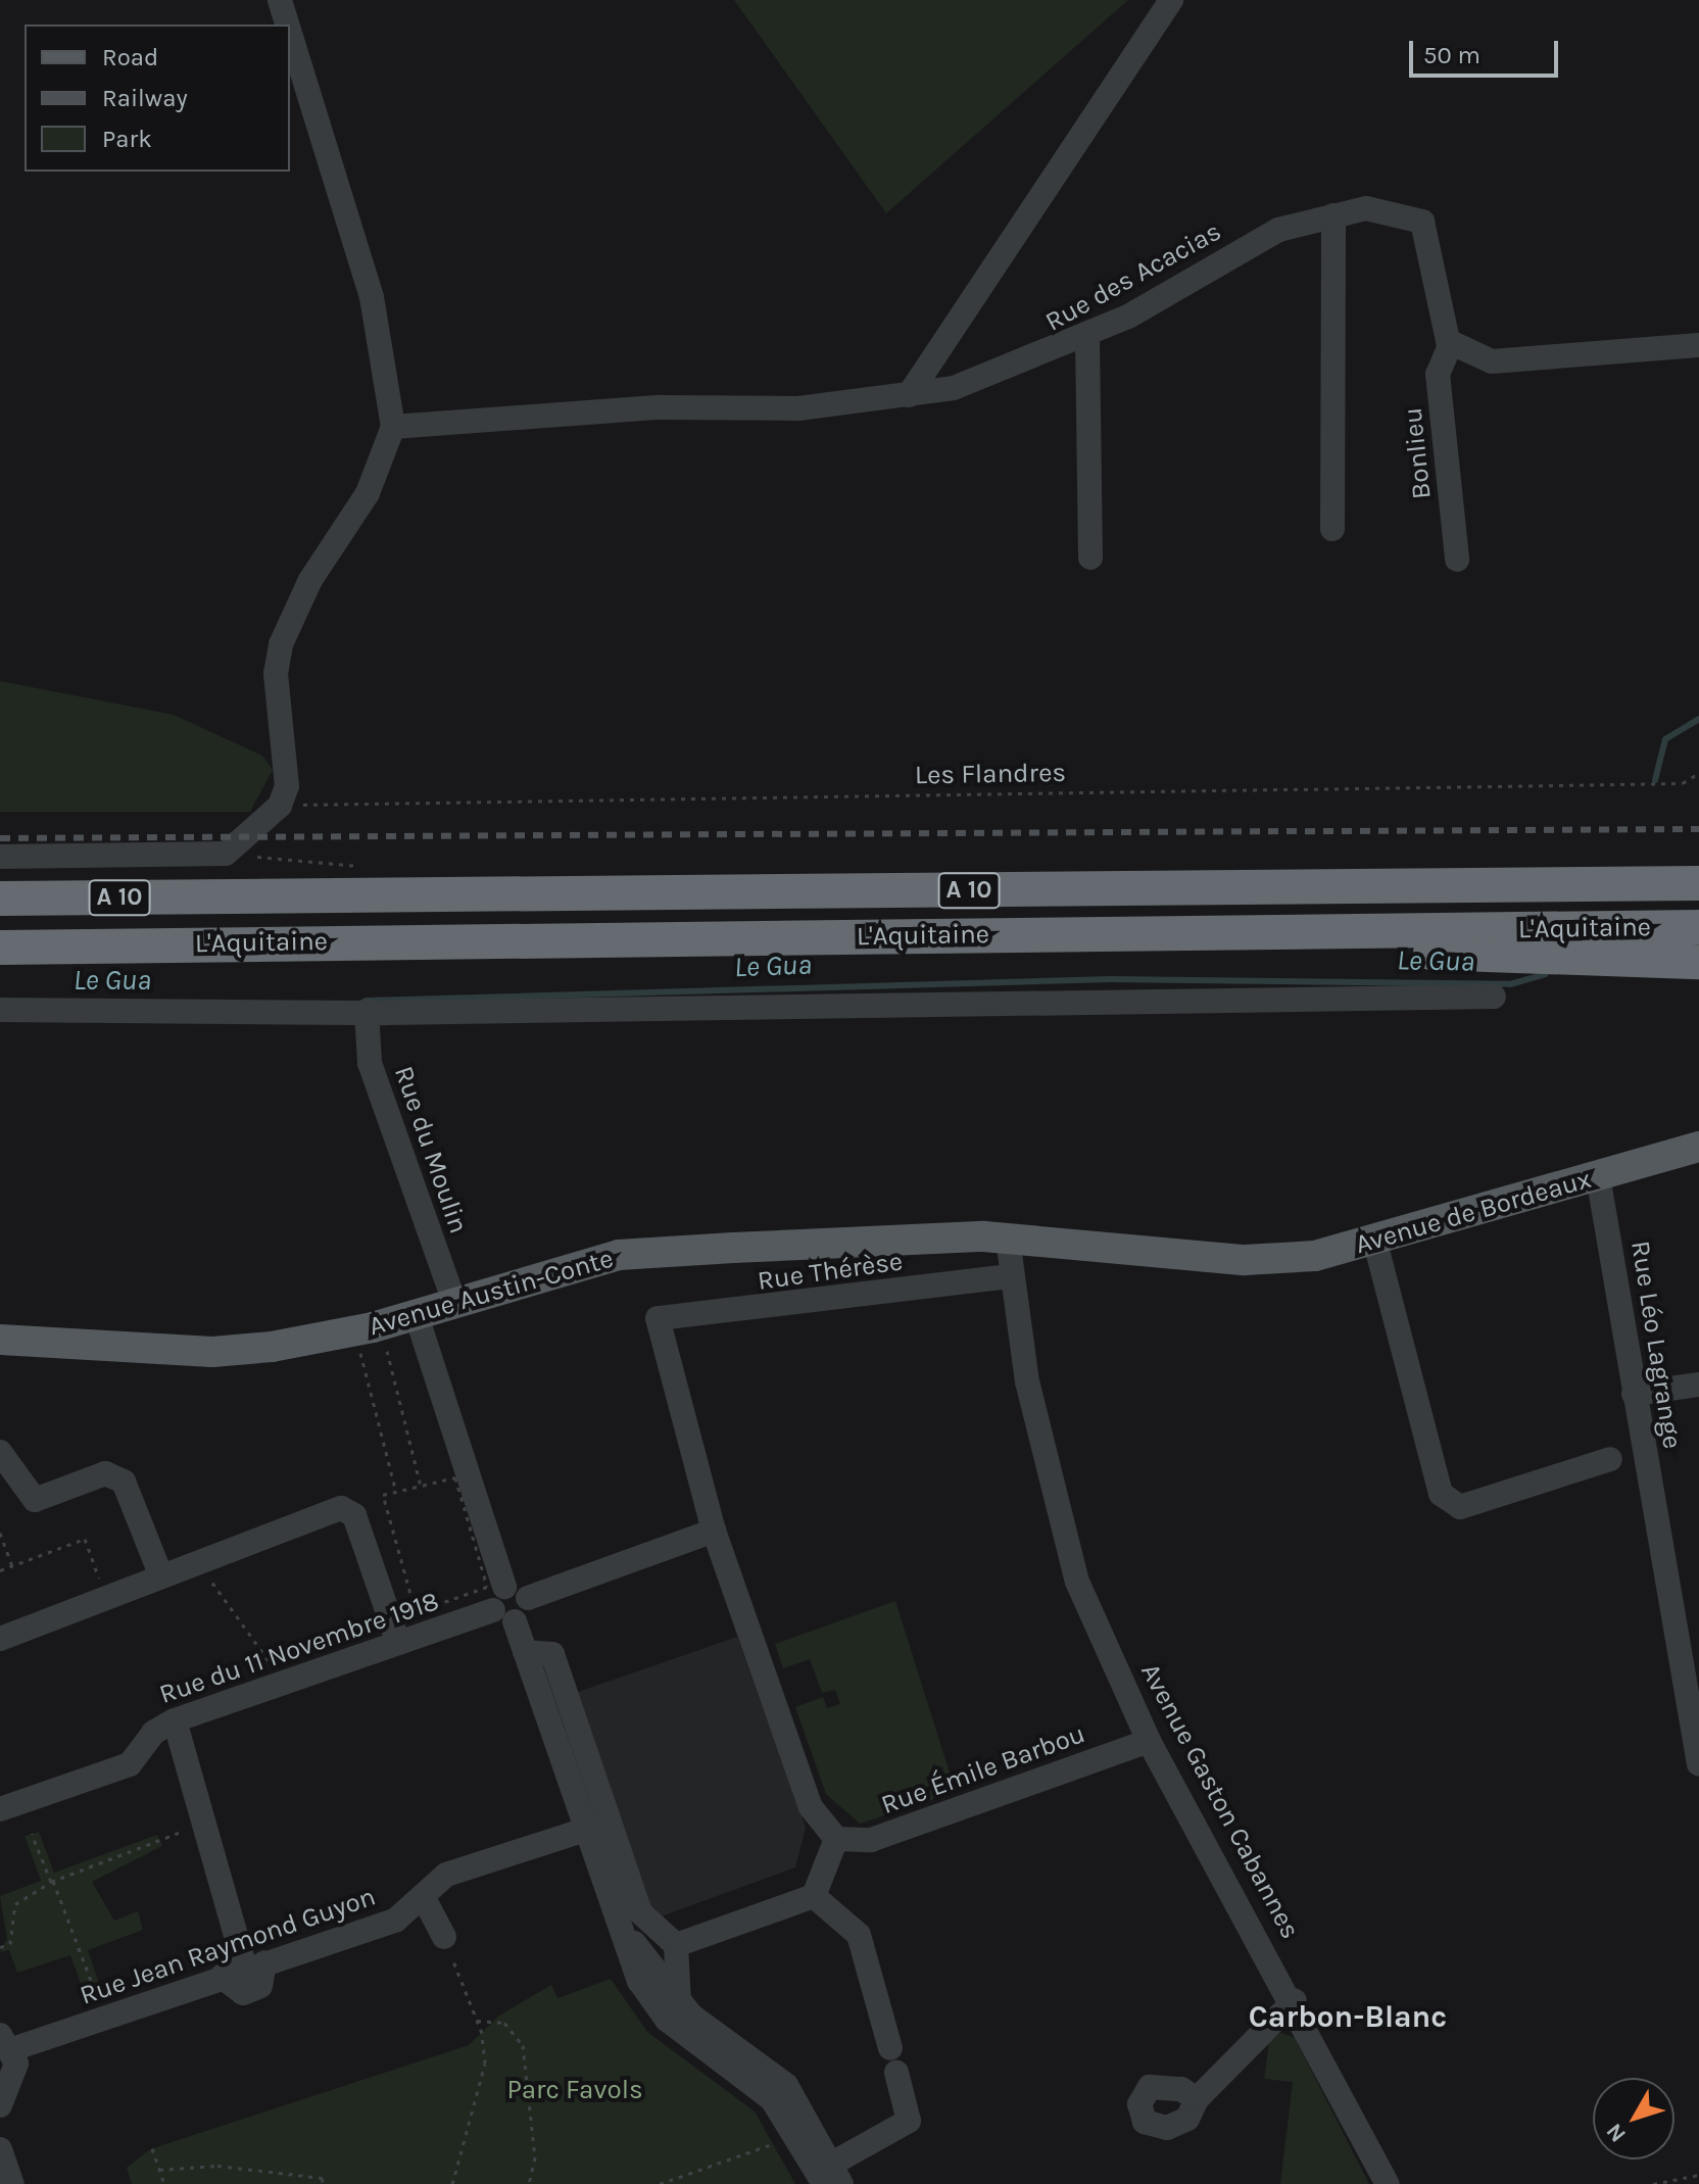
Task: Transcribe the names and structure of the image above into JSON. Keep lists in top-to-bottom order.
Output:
{
  "streets": {
    "highway": ["A 10", "L'Aquitaine"],
    "main road": ["Avenue de Bordeaux", "Avenue Austin-Conte"],
    "street": [
      "Rue des Acacias",
      "Bonlieu",
      "Rue du Moulin",
      "Rue Thérèse",
      "Rue Léo Lagrange",
      "Rue du 11 Novembre 1918",
      "Rue Émile Barbou",
      "Avenue Gaston Cabannes",
      "Rue Jean Raymond Guyon"
    ],
    "path": ["Les Flandres"]
  },
  "crossings": [
    ["Rue des Acacias", "Bonlieu"],
    ["Rue du Moulin", "Avenue Austin-Conte"],
    ["Avenue de Bordeaux", "Avenue Austin-Conte"],
    ["Avenue de Bordeaux", "Rue Léo Lagrange"],
    ["Rue Thérèse", "Avenue Gaston Cabannes"],
    ["Avenue Austin-Conte", "Avenue Gaston Cabannes"],
    ["Rue Émile Barbou", "Avenue Gaston Cabannes"]
  ],
  "districts": ["Carbon-Blanc"],
  "water": ["Le Gua"],
  "parks": ["Parc Favols"],
  "legend": ["Road", "Railway", "Park"],
  "scale_bar": "50 m",
  "north": "bottom left"
}
